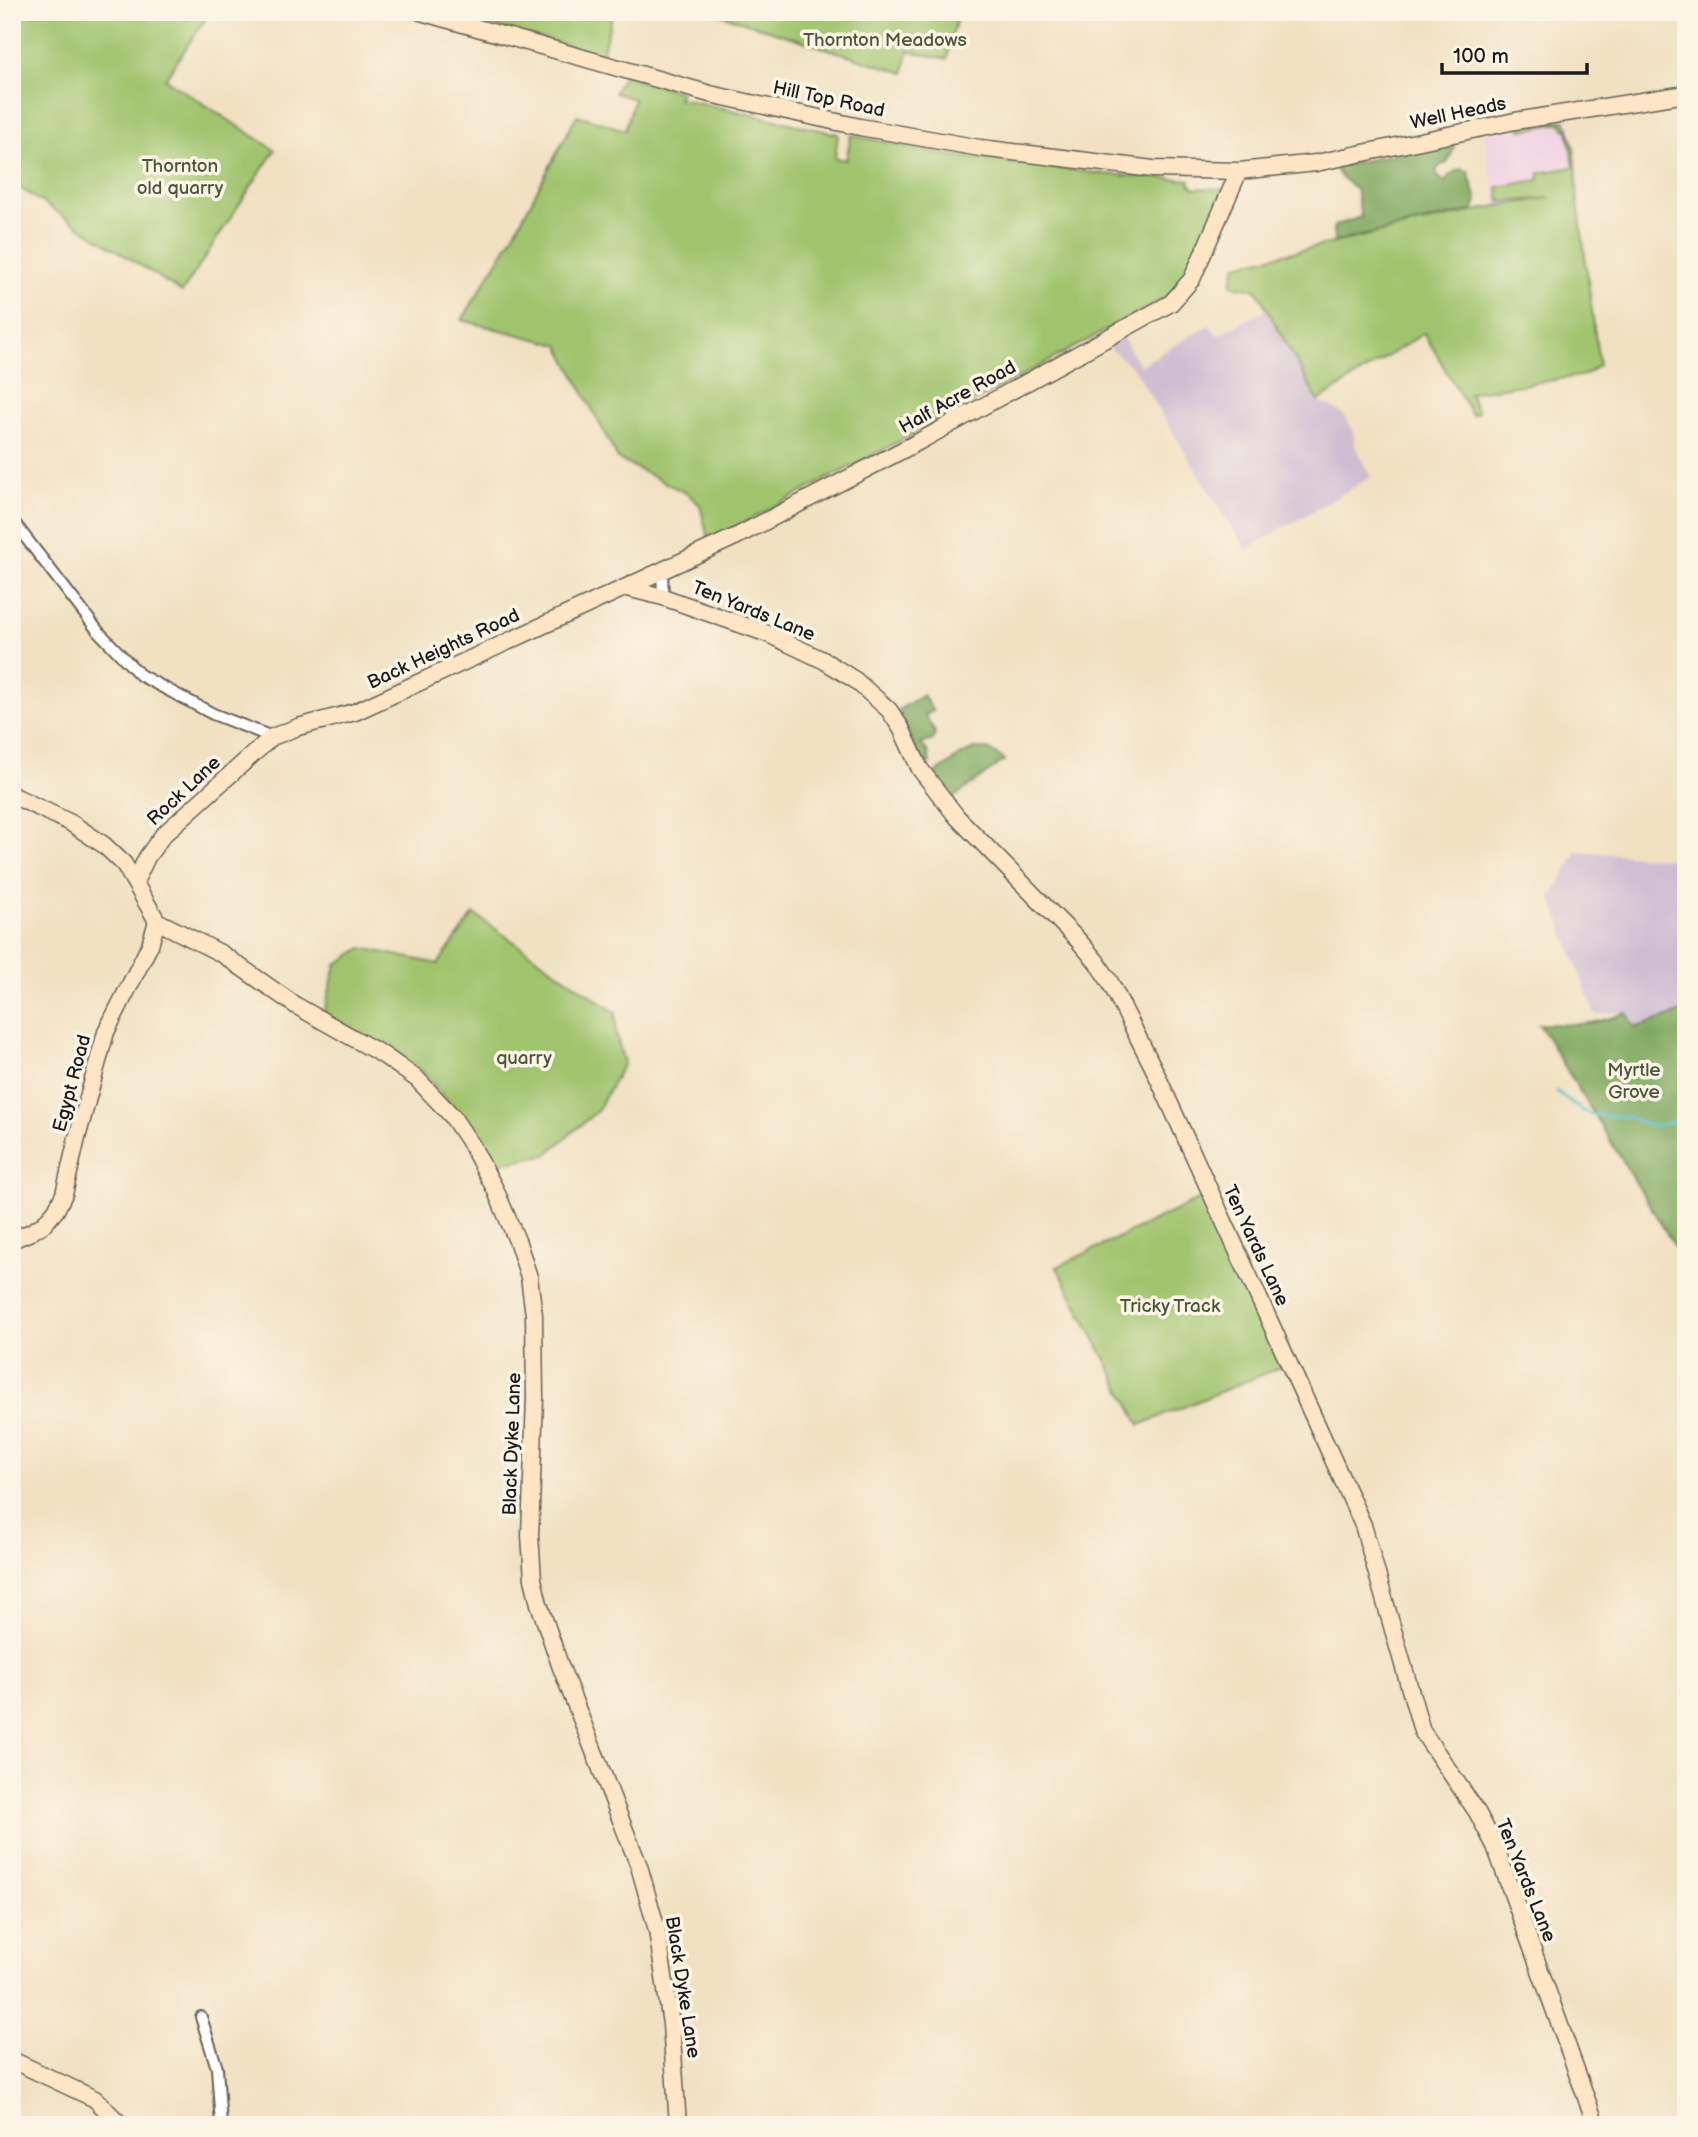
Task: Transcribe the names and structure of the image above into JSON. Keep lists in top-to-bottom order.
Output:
{
  "streets": {
    "street": [
      "Hill Top Road",
      "Well Heads",
      "Half Acre Road",
      "Ten Yards Lane",
      "Back Heights Road",
      "Rock Lane",
      "Egypt Road",
      "Black Dyke Lane"
    ]
  },
  "crossings": [
    ["Hill Top Road", "Well Heads"],
    ["Hill Top Road", "Half Acre Road"],
    ["Well Heads", "Half Acre Road"],
    ["Half Acre Road", "Ten Yards Lane"],
    ["Half Acre Road", "Back Heights Road"],
    ["Ten Yards Lane", "Back Heights Road"],
    ["Back Heights Road", "Rock Lane"],
    ["Egypt Road", "Black Dyke Lane"]
  ],
  "parks": [
    "Thornton Meadows",
    "Thornton old quarry",
    "quarry",
    "Myrtle Grove",
    "Tricky Track"
  ],
  "scale_bar": "100 m"
}
